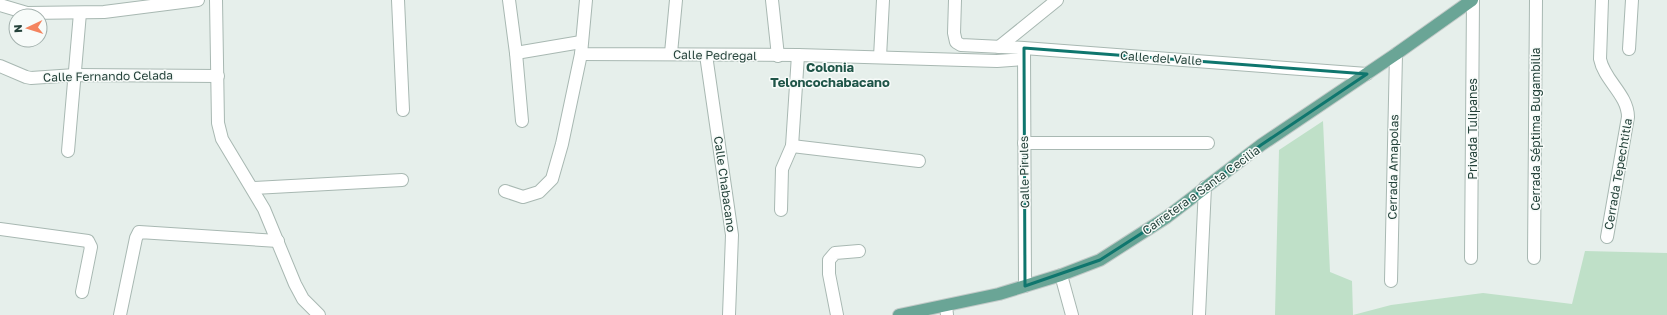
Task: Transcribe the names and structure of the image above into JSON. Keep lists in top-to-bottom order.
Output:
{
  "streets": {
    "main road": ["Carretera a Santa Cecilia"],
    "street": [
      "Calle Pedregal",
      "Calle del Valle",
      "Calle Fernando Celada",
      "Privada Tulipanes",
      "Cerrada Séptima Bugambilia",
      "Cerrada Amapolas",
      "Calle Pirules",
      "Cerrada Tepechtitla",
      "Calle Chabacano"
    ]
  },
  "crossings": [
    ["Calle Pedregal", "Calle del Valle"],
    ["Calle Pedregal", "Calle Pirules"],
    ["Calle Pedregal", "Calle Chabacano"],
    ["Calle del Valle", "Calle Pirules"],
    ["Calle del Valle", "Carretera a Santa Cecilia"],
    ["Privada Tulipanes", "Carretera a Santa Cecilia"],
    ["Cerrada Amapolas", "Carretera a Santa Cecilia"],
    ["Calle Pirules", "Carretera a Santa Cecilia"]
  ],
  "districts": ["Colonia Teloncochabacano"],
  "north": "left"
}
